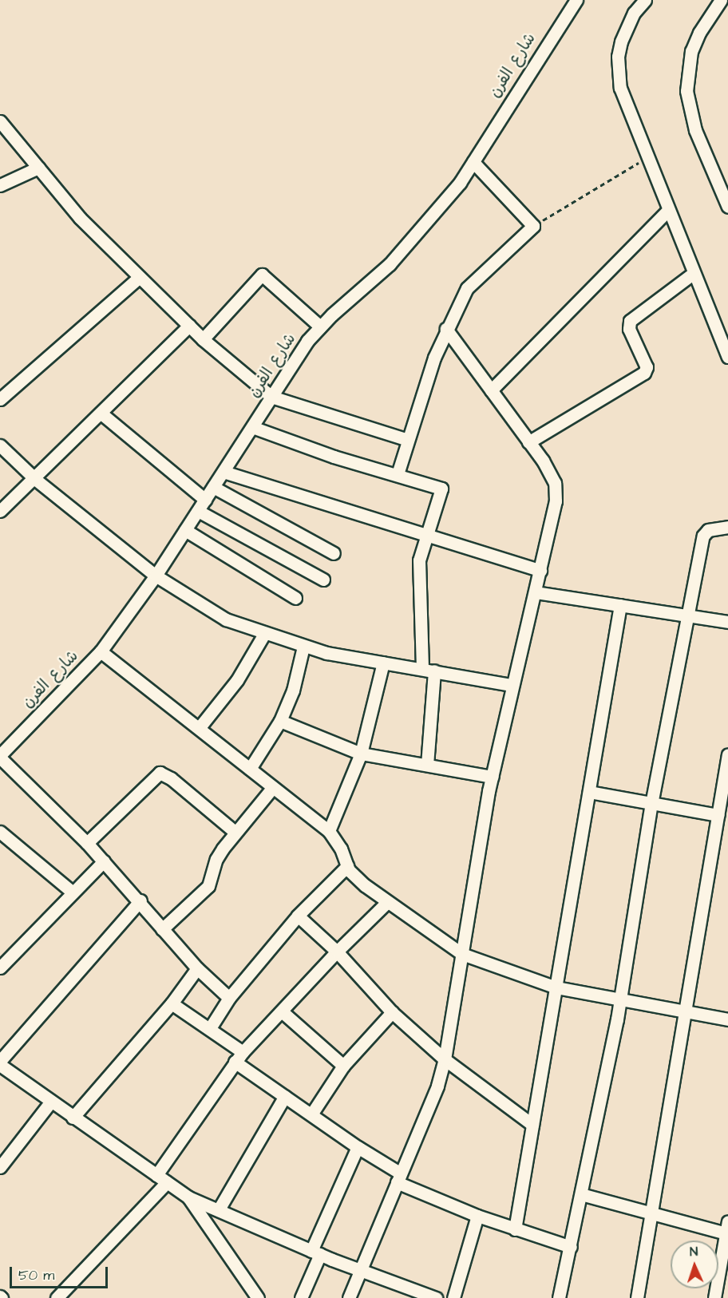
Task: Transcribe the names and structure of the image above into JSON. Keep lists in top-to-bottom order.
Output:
{
  "streets": {
    "street": ["شارع الفرن"]
  },
  "scale_bar": "50 m",
  "north": "top"
}
